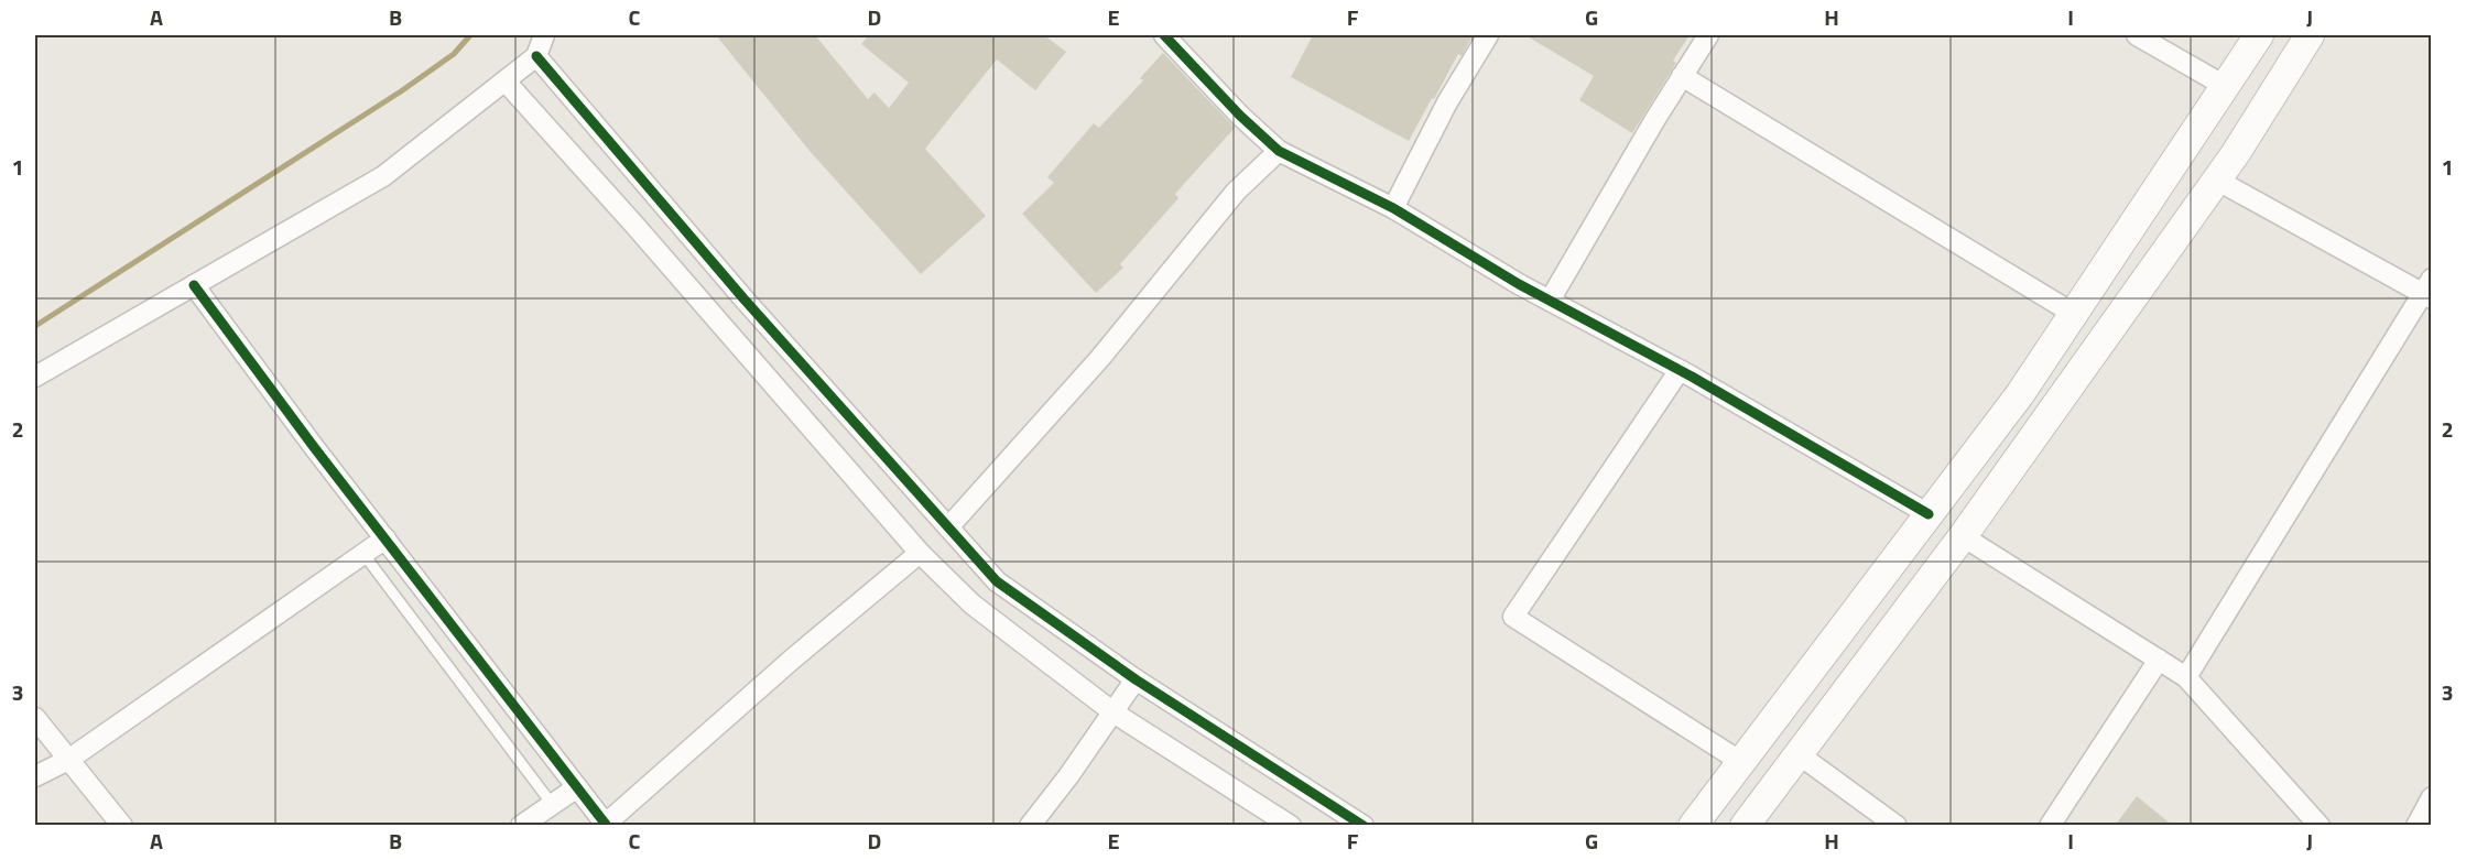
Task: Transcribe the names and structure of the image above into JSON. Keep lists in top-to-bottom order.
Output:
{
  "grid": {
    "columns": [
      "A",
      "B",
      "C",
      "D",
      "E",
      "F",
      "G",
      "H",
      "I",
      "J"
    ],
    "rows": ["1", "2", "3"]
  }
}
